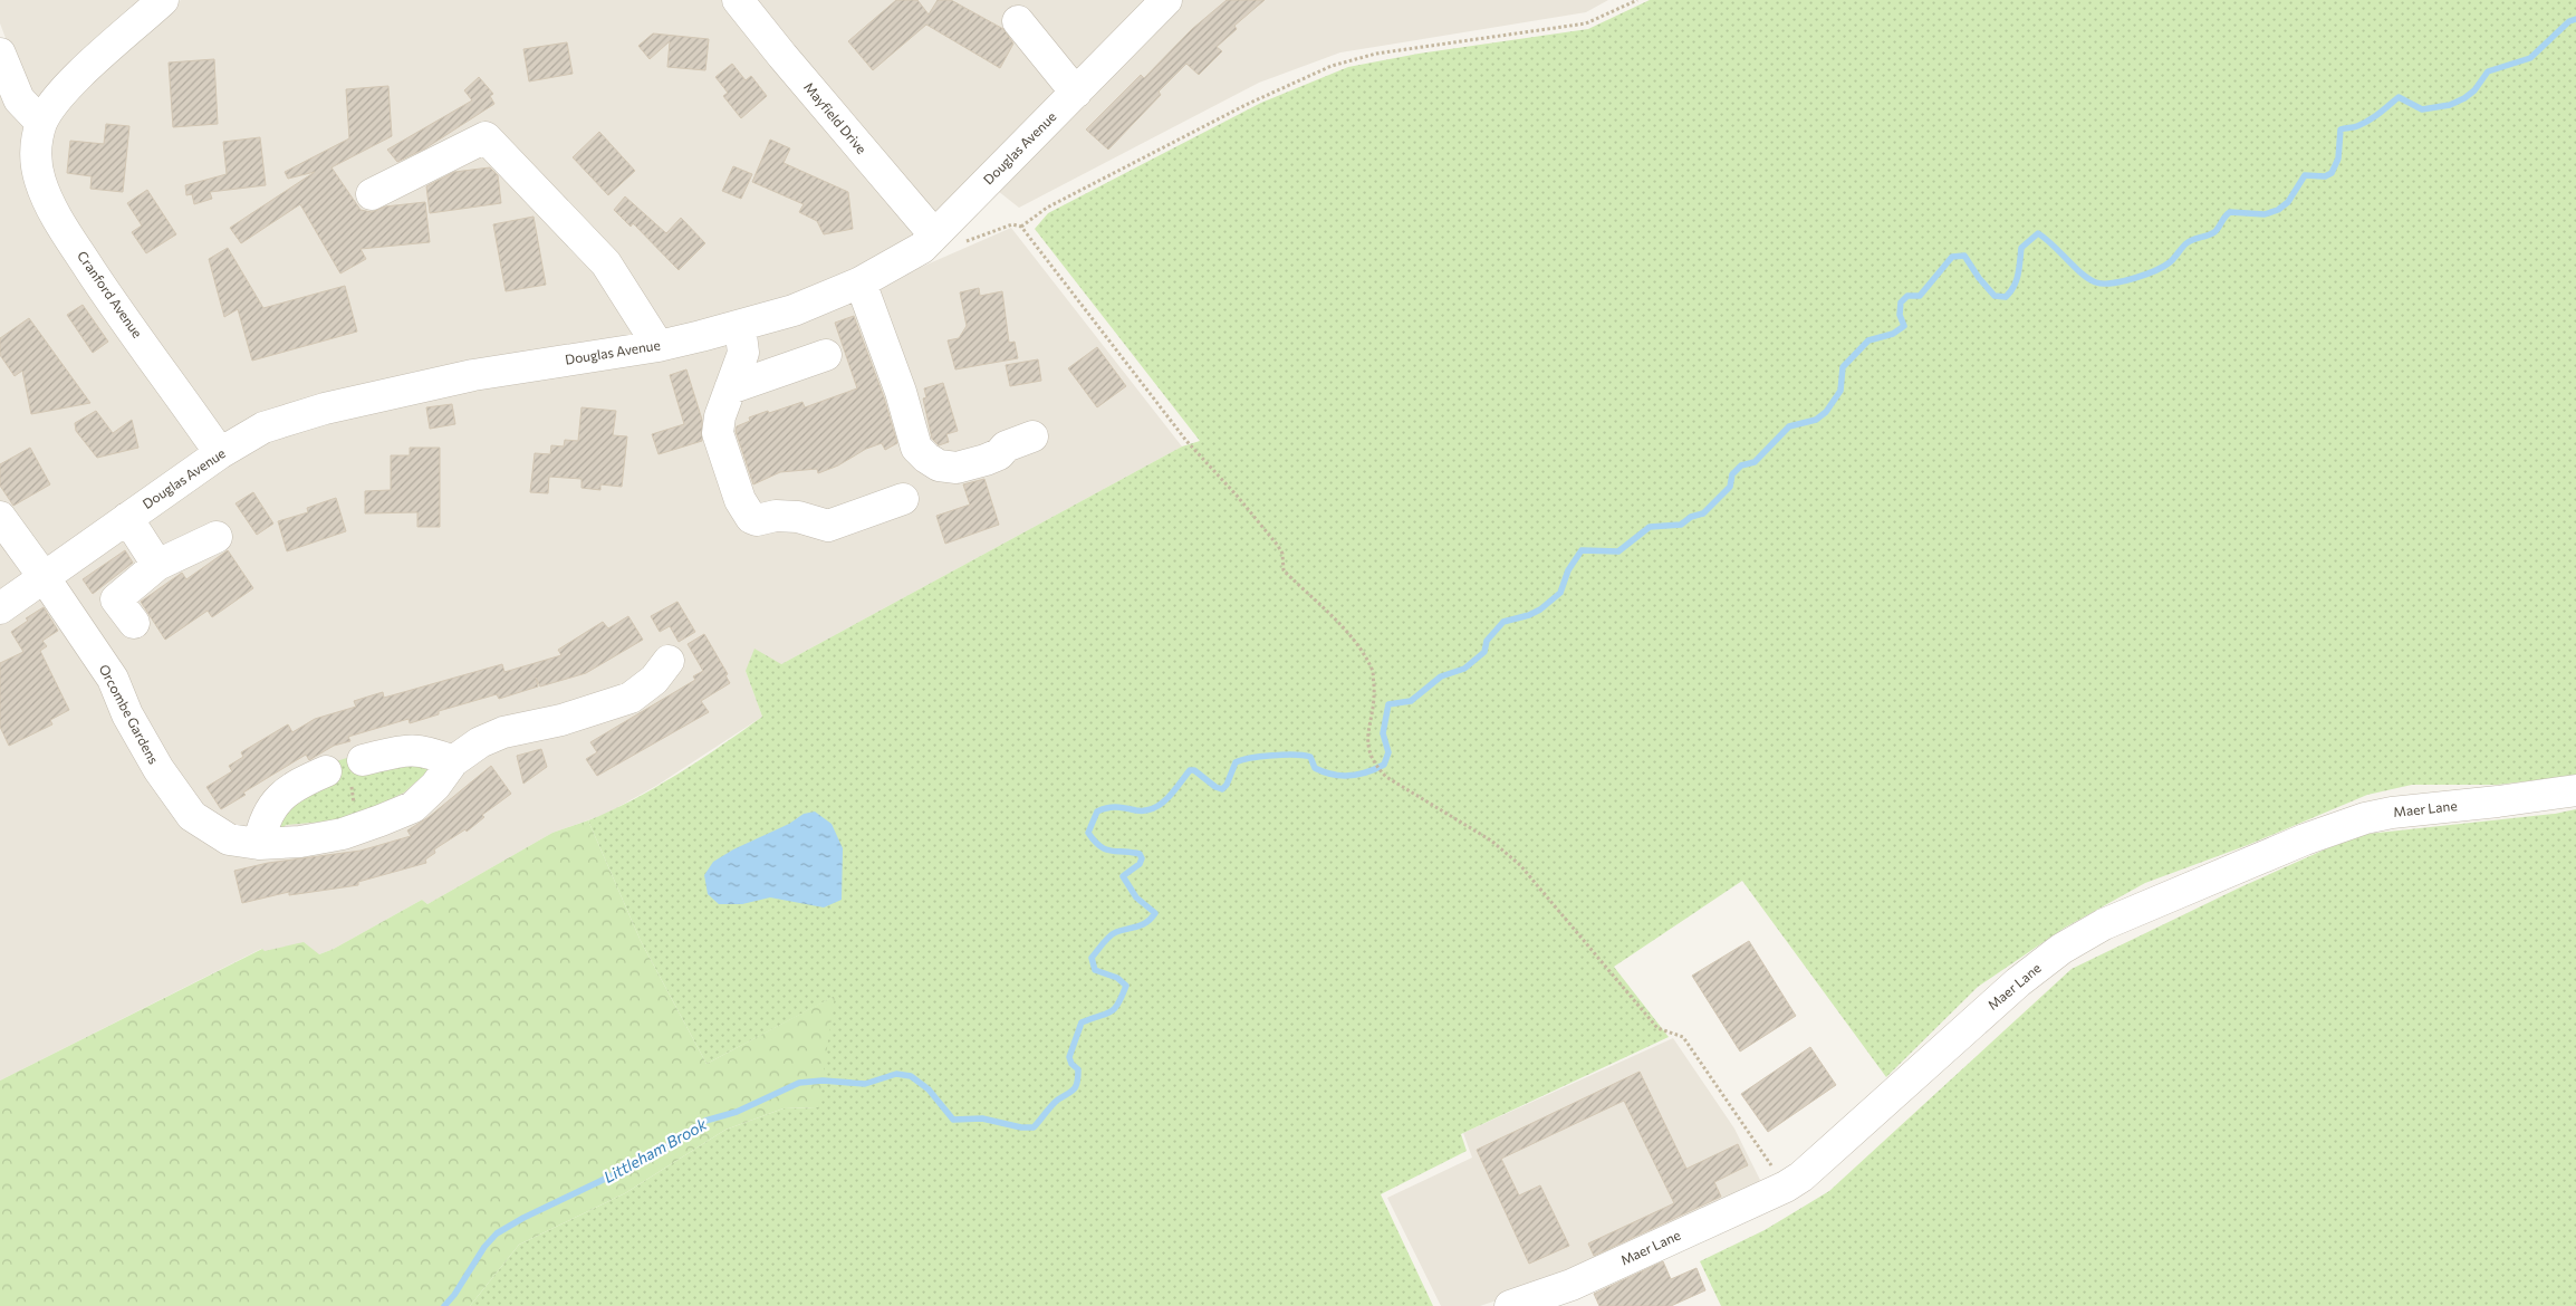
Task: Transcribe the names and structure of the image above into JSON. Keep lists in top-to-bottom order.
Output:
{
  "streets": {
    "street": [
      "Mayfield Drive",
      "Douglas Avenue",
      "Cranford Avenue",
      "Orcombe Gardens",
      "Maer Lane"
    ]
  },
  "crossings": [
    ["Mayfield Drive", "Douglas Avenue"],
    ["Douglas Avenue", "Cranford Avenue"],
    ["Douglas Avenue", "Orcombe Gardens"]
  ],
  "water": ["Littleham Brook"]
}
